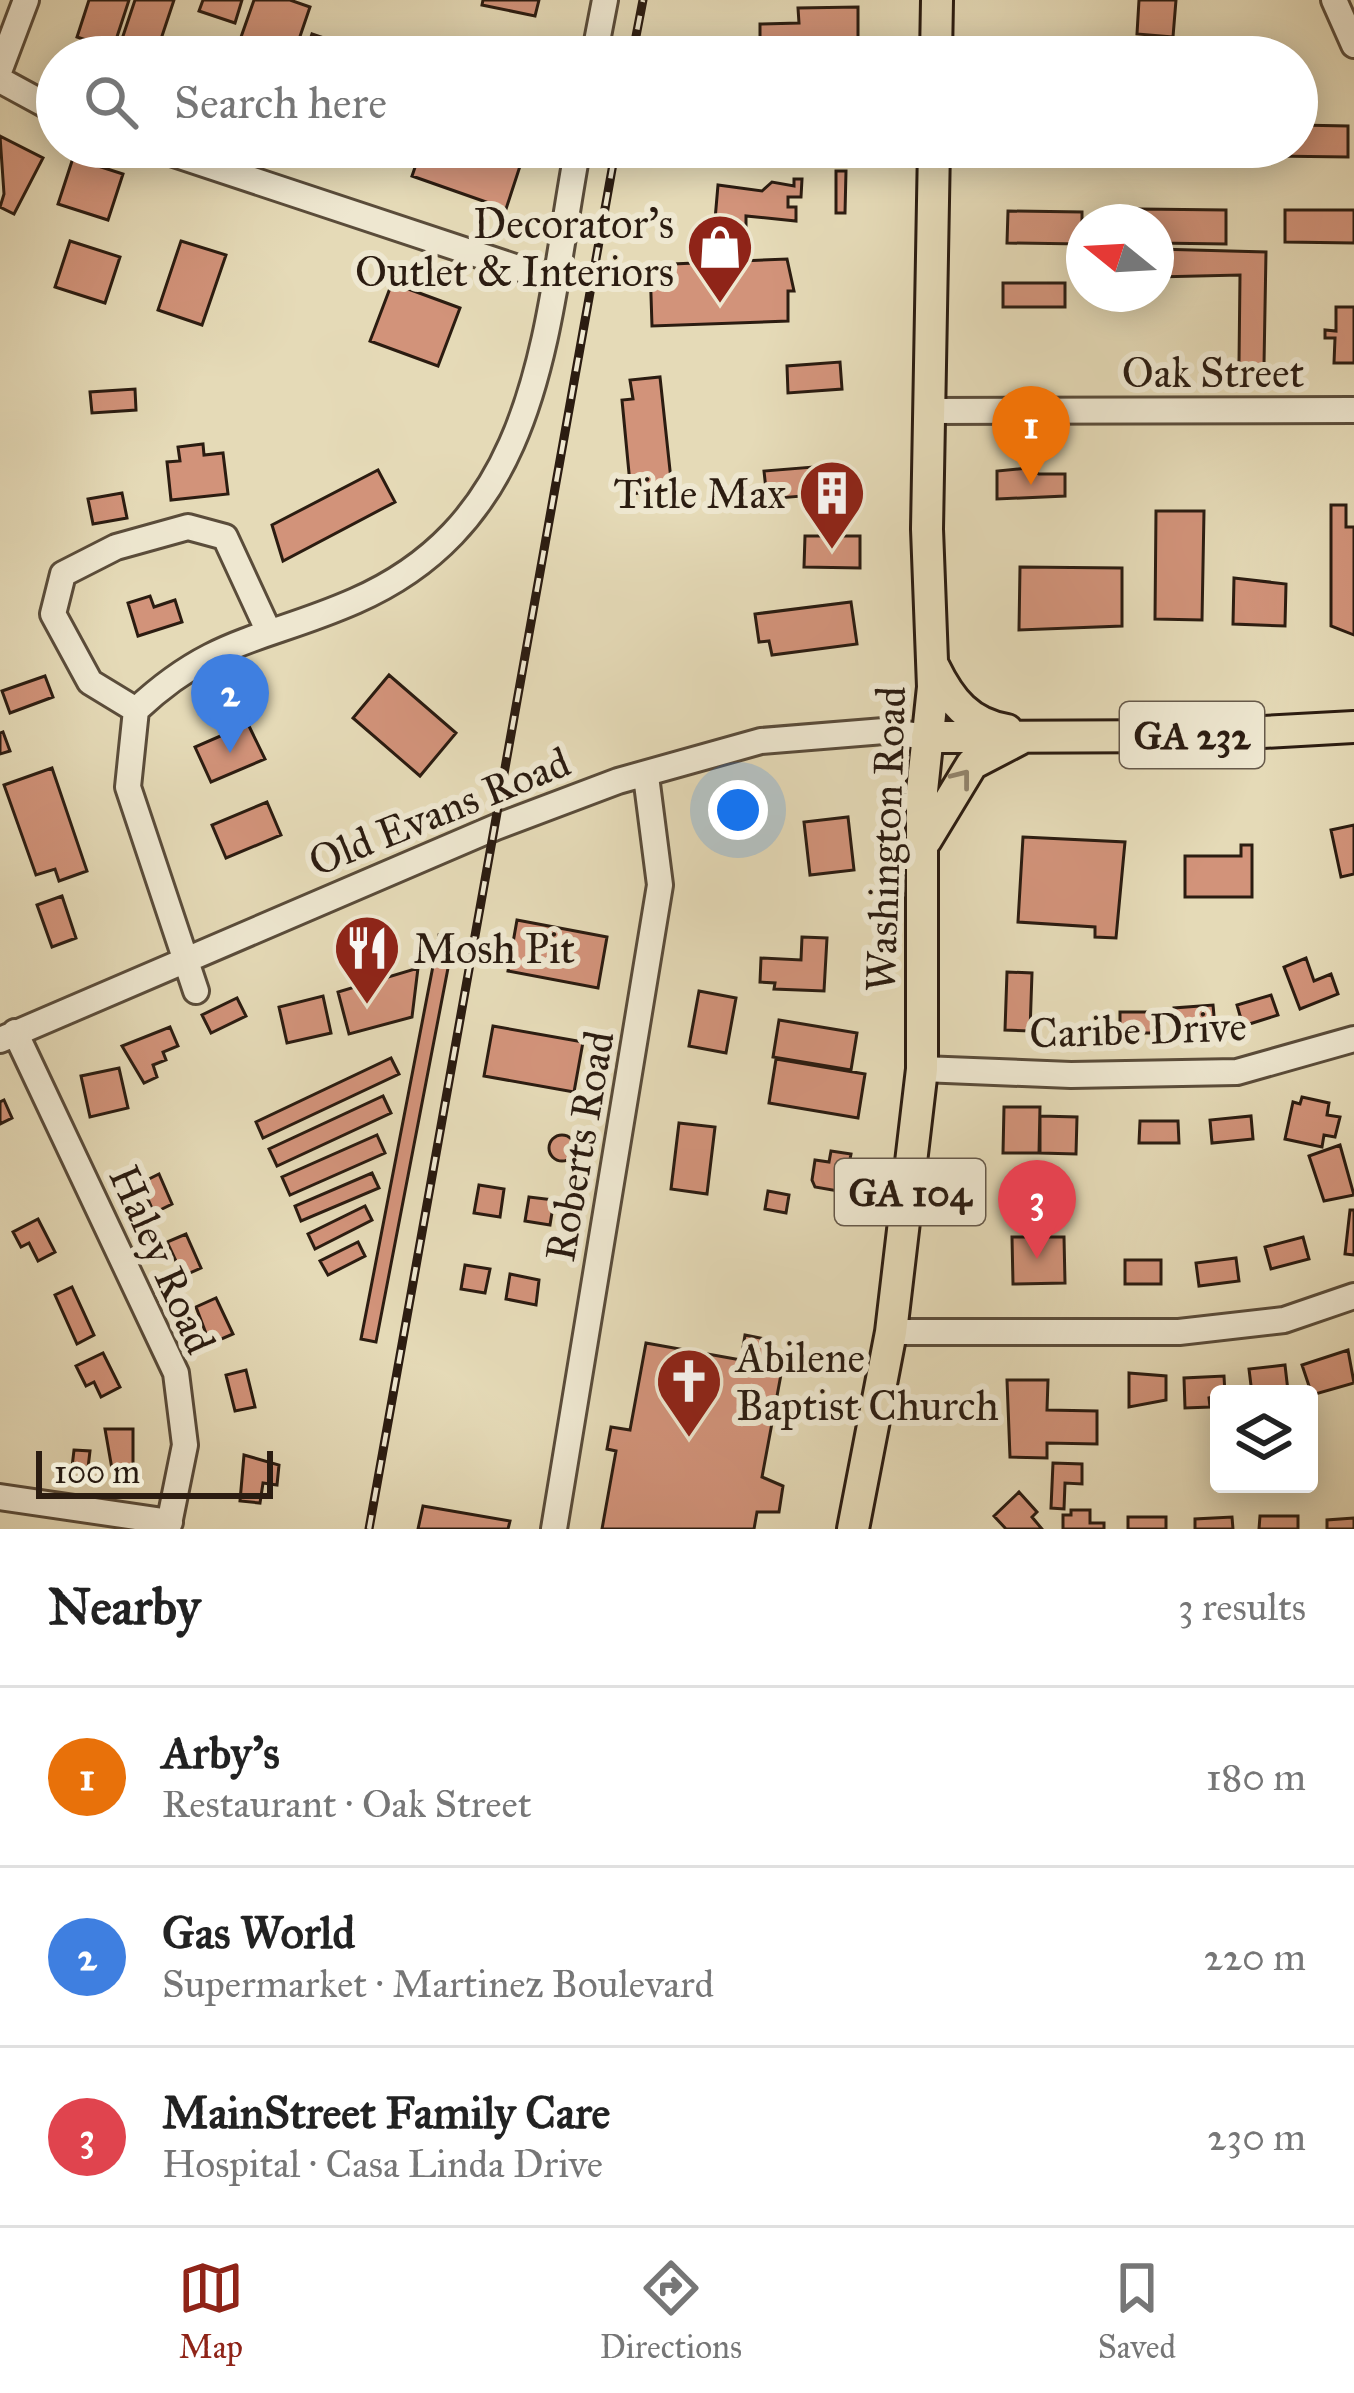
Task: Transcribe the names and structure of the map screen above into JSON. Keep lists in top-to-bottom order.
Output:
{
  "streets": {
    "main road": ["GA 232", "Washington Road", "GA 104"],
    "street": [
      "Oak Street",
      "Old Evans Road",
      "Caribe Drive",
      "Roberts Road",
      "Haley Road"
    ]
  },
  "crossings": [
    ["Oak Street", "Washington Road"],
    ["GA 232", "Old Evans Road"],
    ["GA 232", "Washington Road"],
    ["Old Evans Road", "Washington Road"],
    ["Old Evans Road", "Roberts Road"],
    ["Old Evans Road", "Haley Road"],
    ["Washington Road", "Caribe Drive"]
  ],
  "places": {
    "shop": ["Decorator's Outlet & Interiors"],
    "building": ["Title Max"],
    "restaurant": ["Mosh Pit"],
    "church": ["Abilene Baptist Church"]
  },
  "scale_bar": "100 m",
  "north": "left",
  "page": {
    "search": "Search here",
    "pins": ["1", "2", "3"],
    "scale": "100 m",
    "heading": ["Nearby", "3 results"],
    "list": [
      {
        "mark": "1",
        "name": "Arby's",
        "note": "Restaurant · Oak Street",
        "value": "180 m"
      },
      {
        "mark": "2",
        "name": "Gas World",
        "note": "Supermarket · Martinez Boulevard",
        "value": "220 m"
      },
      {
        "mark": "3",
        "name": "MainStreet Family Care",
        "note": "Hospital · Casa Linda Drive",
        "value": "230 m"
      }
    ],
    "nav": ["Map", "Directions", "Saved"]
  }
}
